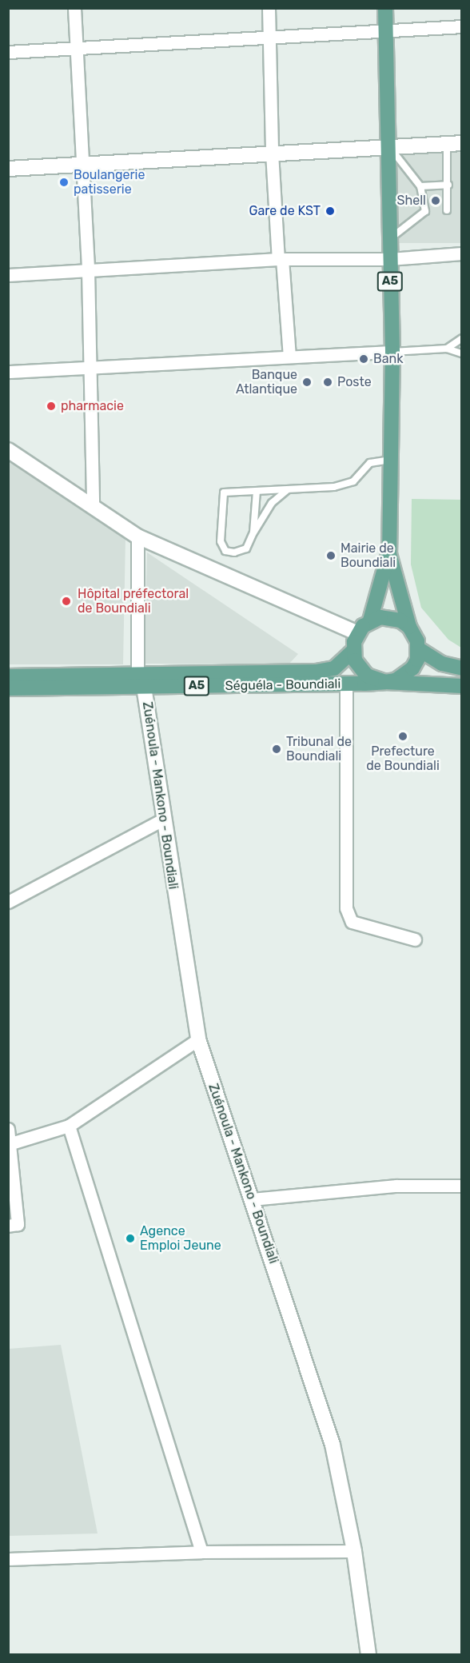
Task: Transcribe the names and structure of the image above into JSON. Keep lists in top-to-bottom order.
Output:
{
  "streets": {
    "main road": ["A5", "Séguéla - Boundiali", "Zuénoula - Mankono - Boundiali"]
  },
  "crossings": [
    ["A5", "Séguéla - Boundiali"],
    ["Séguéla - Boundiali", "Zuénoula - Mankono - Boundiali"]
  ],
  "places": [
    "Boulangerie patisserie",
    "Shell",
    "Gare de KST",
    "Bank",
    "Banque Atlantique",
    "Poste",
    "pharmacie",
    "Mairie de Boundiali",
    "Hôpital préfectoral de Boundiali",
    "Prefecture de Boundiali",
    "Tribunal de Boundiali",
    "Agence Emploi Jeune"
  ]
}
